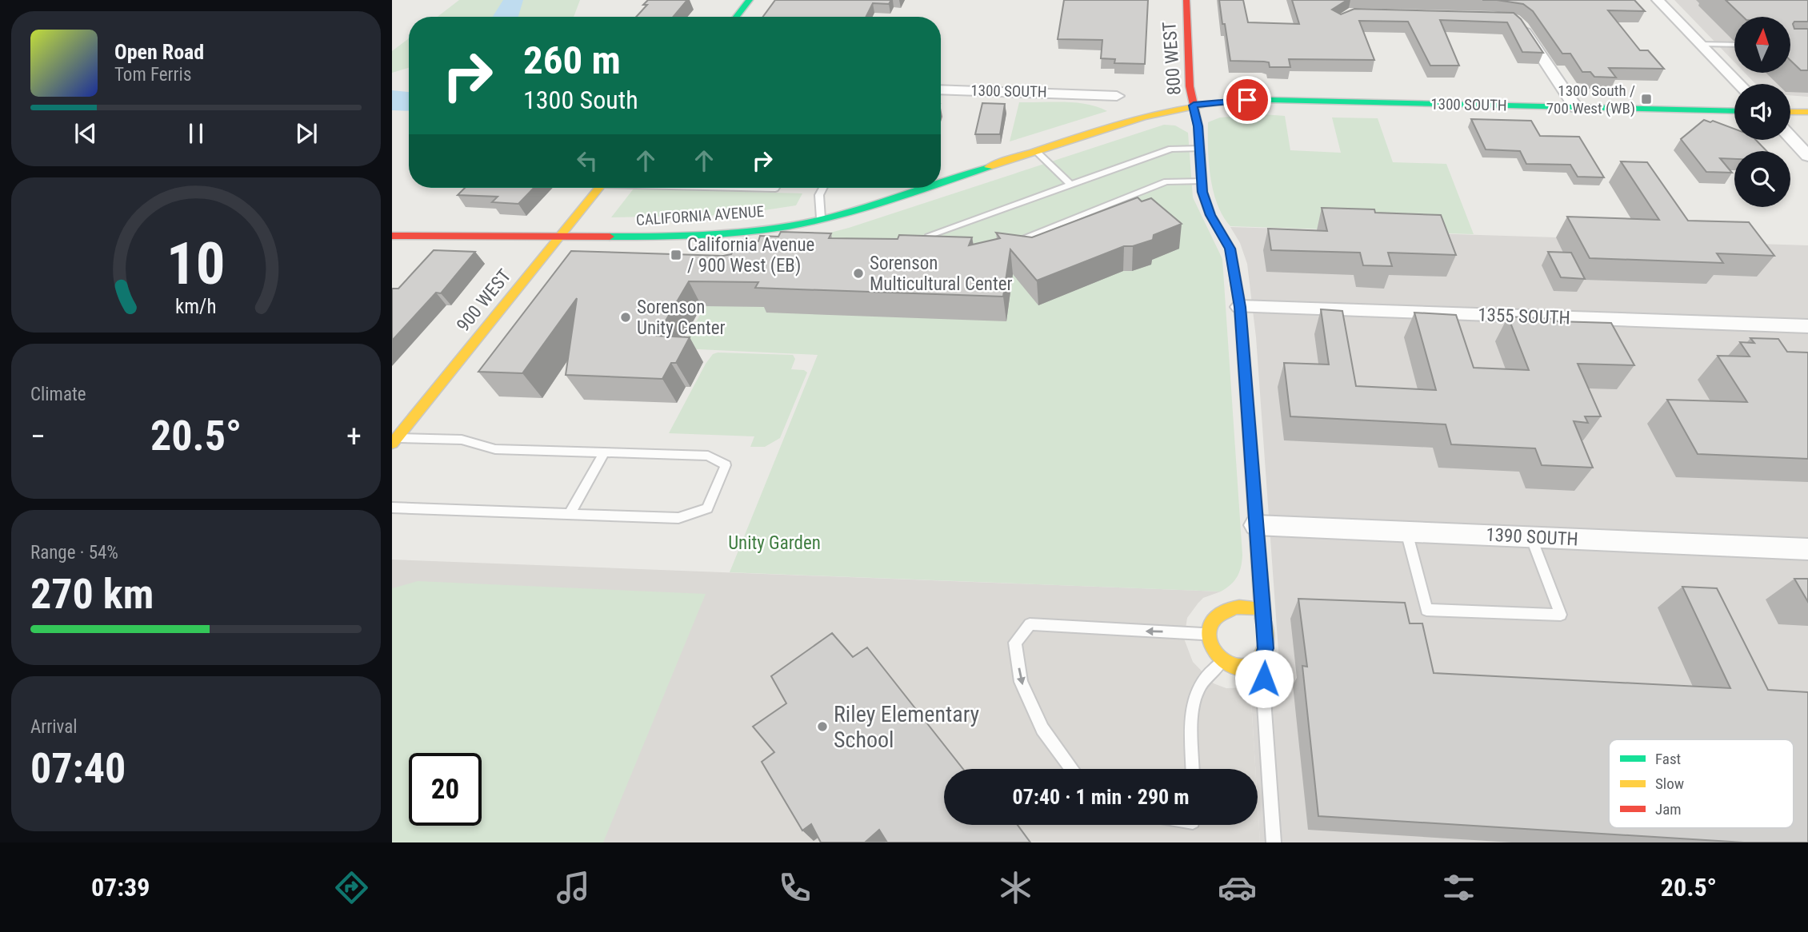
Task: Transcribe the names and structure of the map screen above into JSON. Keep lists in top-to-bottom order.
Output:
{
  "streets": {
    "main road": [
      "800 WEST",
      "1300 SOUTH",
      "CALIFORNIA AVENUE",
      "900 WEST"
    ],
    "street": ["1355 SOUTH", "1390 SOUTH"]
  },
  "crossings": [
    ["800 WEST", "1300 SOUTH"],
    ["800 WEST", "CALIFORNIA AVENUE"],
    ["800 WEST", "1355 SOUTH"],
    ["800 WEST", "1390 SOUTH"],
    ["1300 SOUTH", "CALIFORNIA AVENUE"],
    ["CALIFORNIA AVENUE", "900 WEST"]
  ],
  "parks": ["Unity Garden"],
  "places": {
    "transit": ["1300 South / 700 West (WB)", "California Avenue / 900 West (EB)"],
    "other": ["Sorenson Multicultural Center", "Sorenson Unity Center", "Riley Elementary School"]
  },
  "legend": ["Fast", "Slow", "Jam"],
  "north": "top",
  "page": {
    "turn": ["260 m", "1300 South"],
    "song": ["Open Road", "Tom Ferris"],
    "tile": [
      "Climate",
      ["Range · 54%", "270 km"],
      ["Arrival", "07:40"]
    ],
    "heat": ["−", "20.5°", "+"],
    "limit": "20",
    "trip": "07:40 · 1 min · 290 m",
    "tabs": ["07:39", "20.5°"],
    "gauge": ["10", "km/h"]
  }
}
